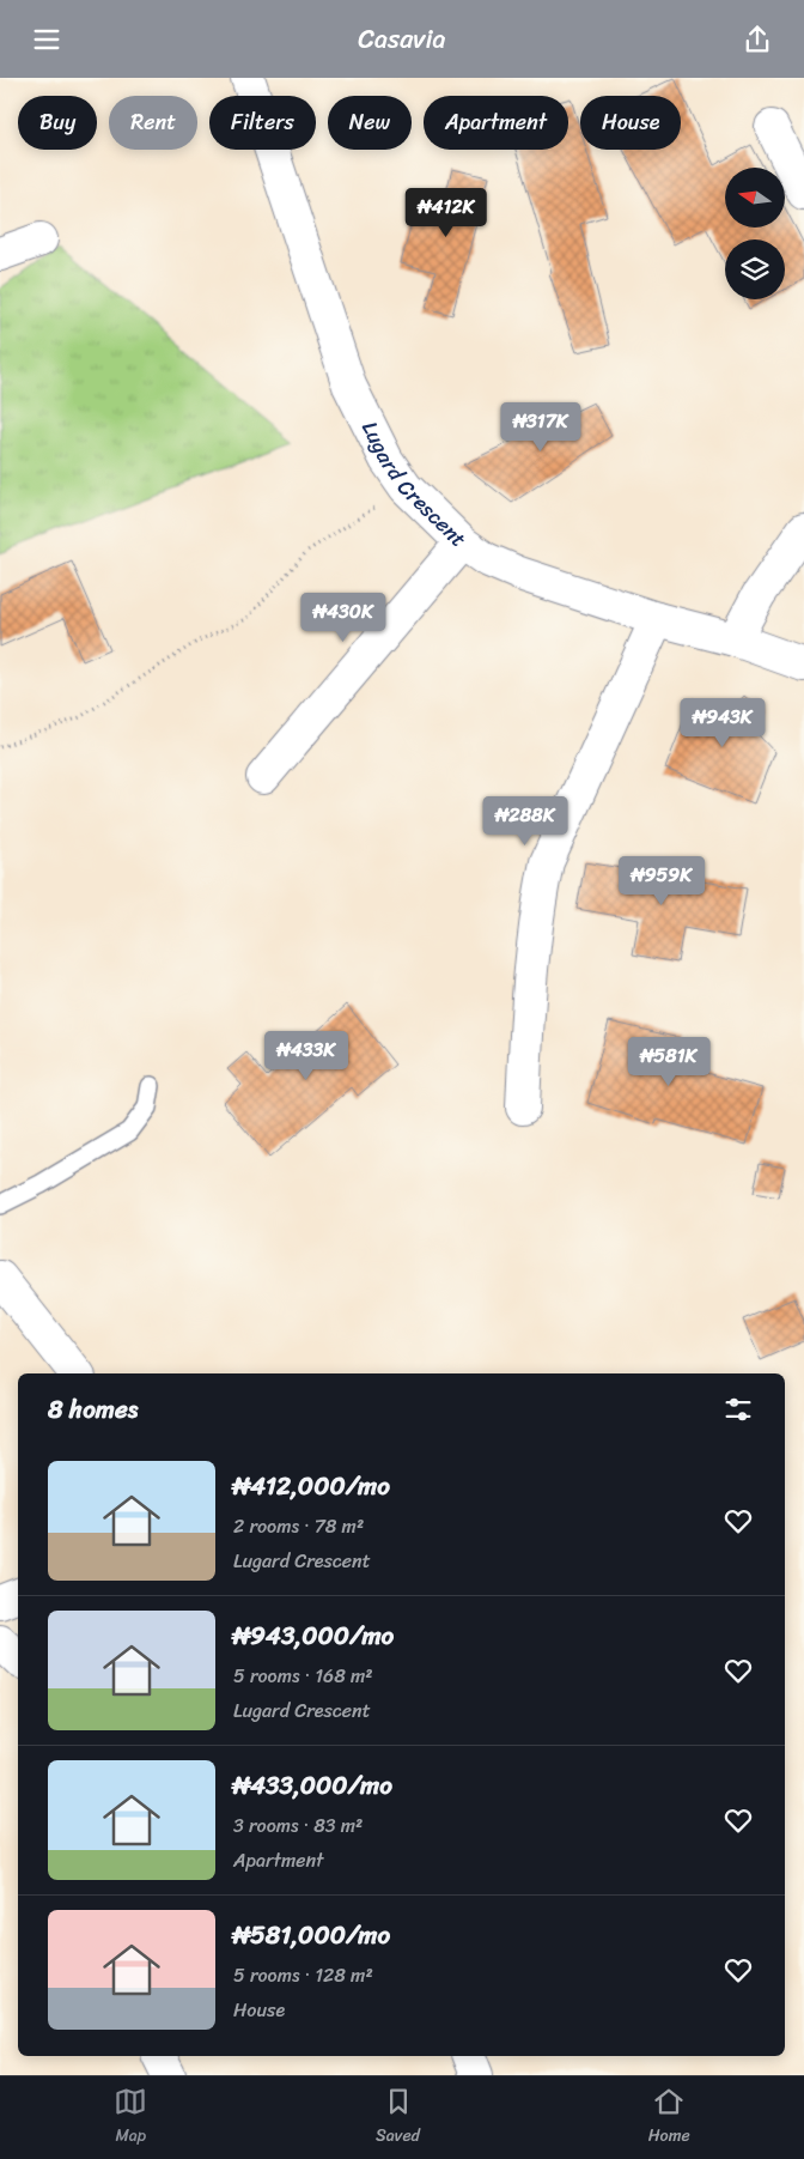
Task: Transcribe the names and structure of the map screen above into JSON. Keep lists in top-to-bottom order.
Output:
{
  "streets": {
    "street": ["Lugard Crescent"]
  },
  "north": "left",
  "page": {
    "header": "Casavia",
    "chip": [
      "Buy",
      "Rent",
      "Filters",
      "New",
      "Apartment",
      "House"
    ],
    "price": [
      "₦412K",
      "₦317K",
      "₦430K",
      "₦943K",
      "₦288K",
      "₦959K",
      "₦433K",
      "₦581K"
    ],
    "heading": "8 homes",
    "list": [
      {
        "name": "₦412,000/mo",
        "note": "2 rooms · 78 m² · Lugard Crescent"
      },
      {
        "name": "₦943,000/mo",
        "note": "5 rooms · 168 m² · Lugard Crescent"
      },
      {
        "name": "₦433,000/mo",
        "note": "3 rooms · 83 m² · Apartment"
      },
      {
        "name": "₦581,000/mo",
        "note": "5 rooms · 128 m² · House"
      }
    ],
    "tabs": ["Map", "Saved", "Home"]
  }
}
